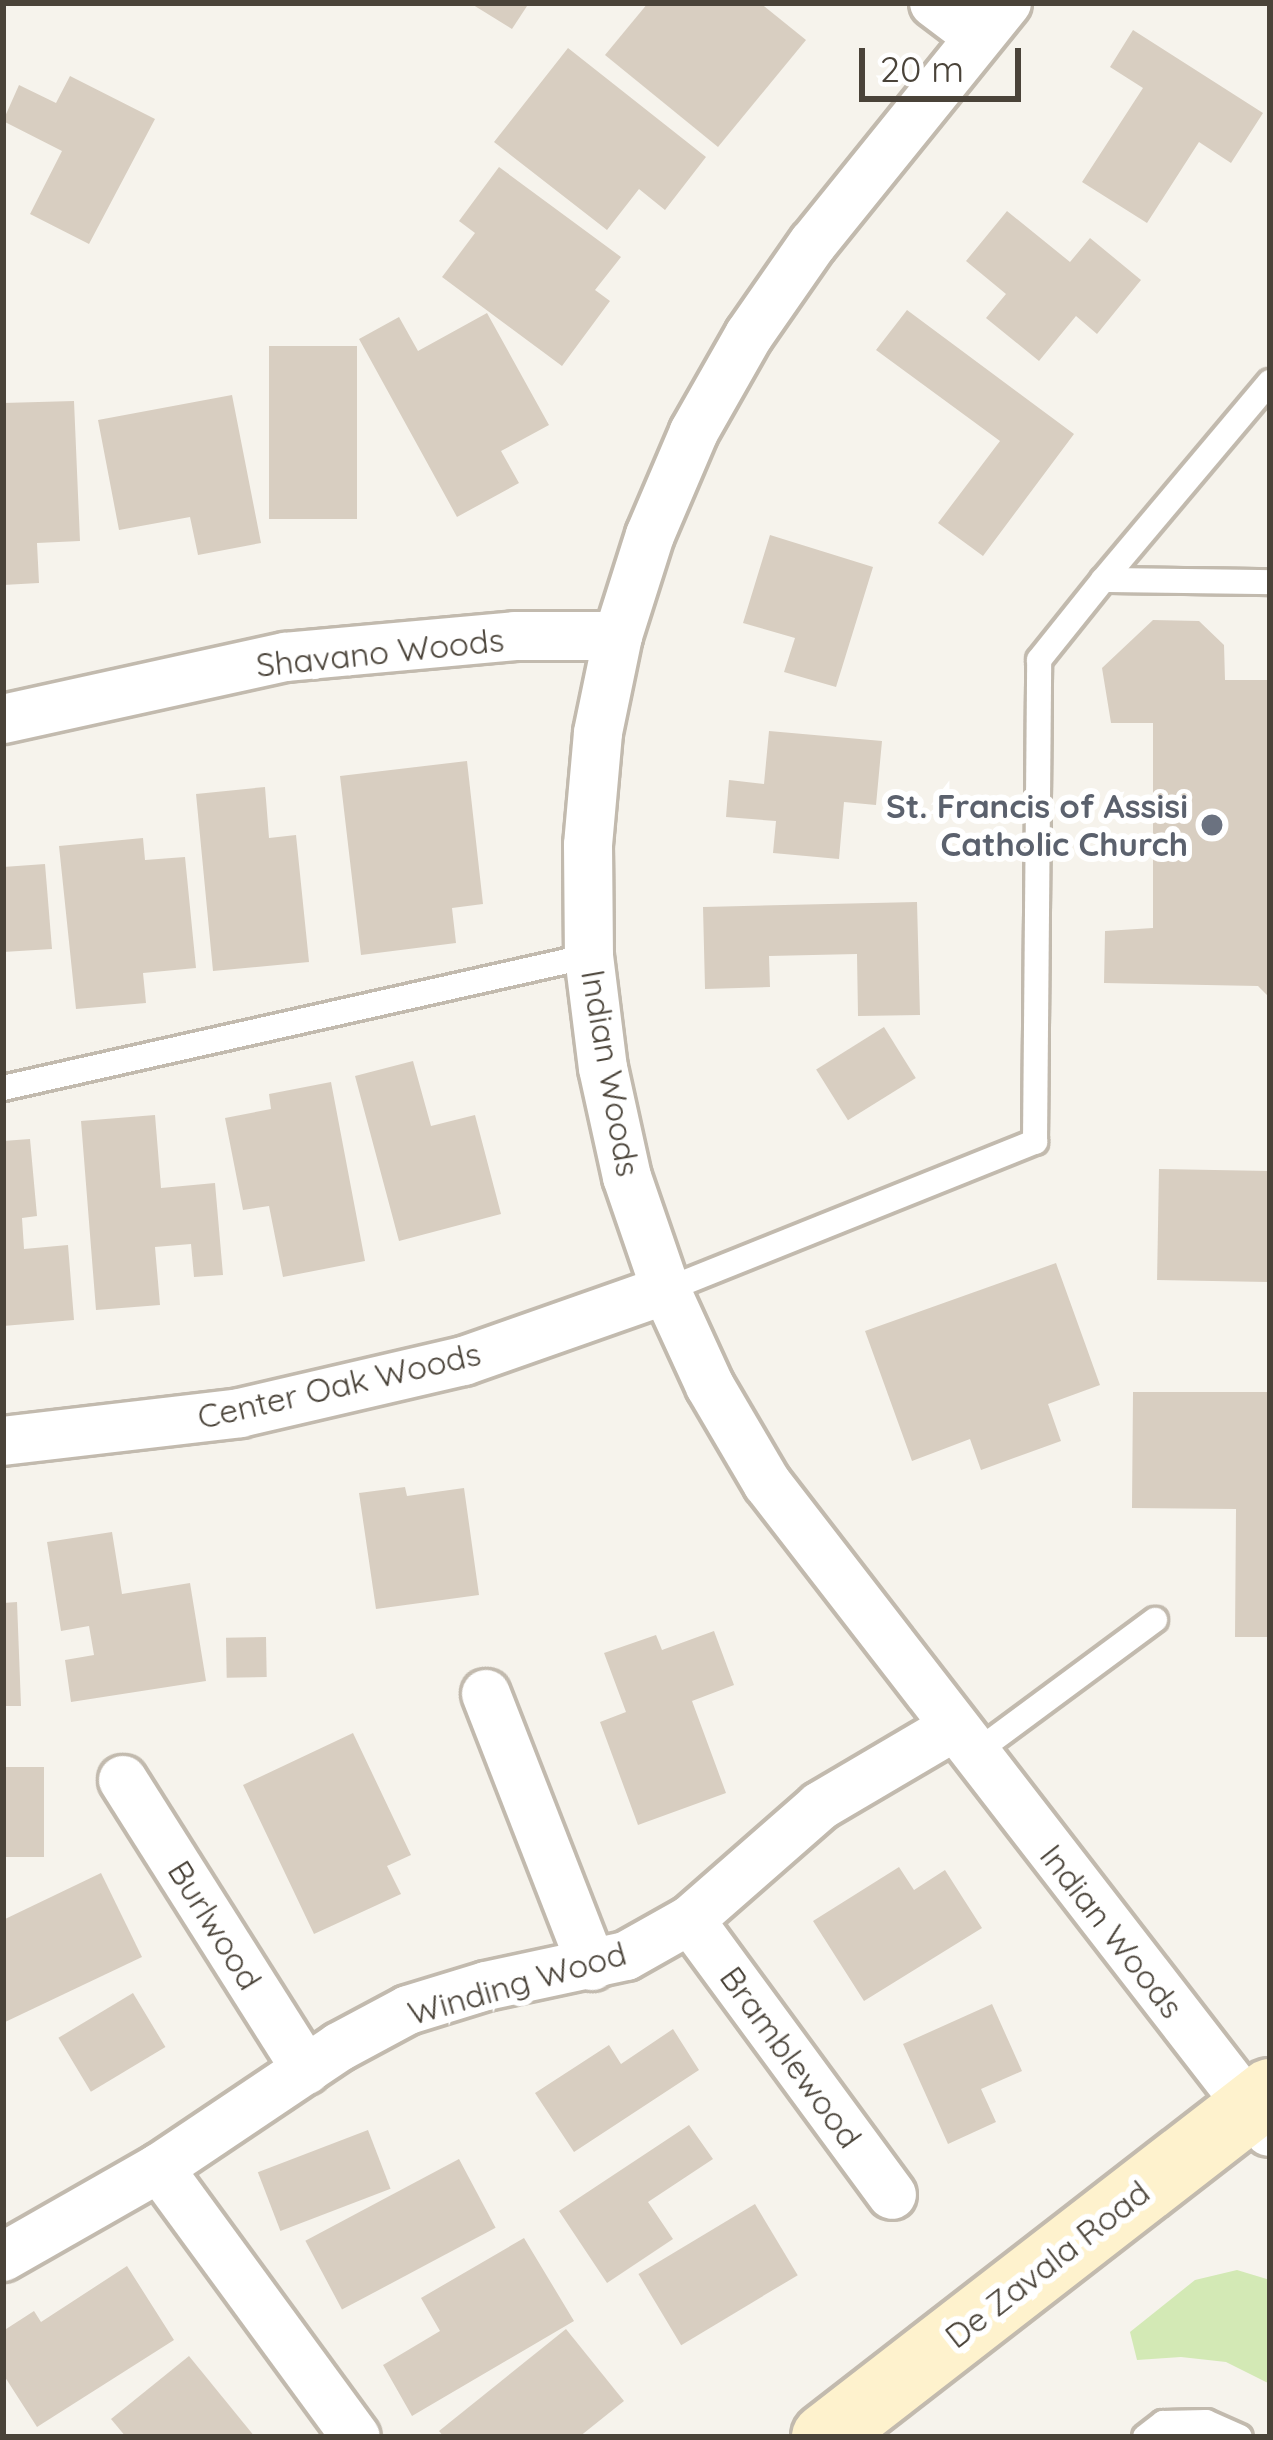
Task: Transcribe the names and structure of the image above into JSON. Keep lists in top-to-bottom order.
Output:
{
  "streets": {
    "main road": ["De Zavala Road"],
    "street": [
      "Shavano Woods",
      "Indian Woods",
      "Center Oak Woods",
      "Burlwood",
      "Winding Wood",
      "Bramblewood"
    ]
  },
  "crossings": [
    ["Shavano Woods", "Indian Woods"],
    ["Indian Woods", "Center Oak Woods"],
    ["Indian Woods", "Winding Wood"],
    ["Indian Woods", "De Zavala Road"],
    ["Burlwood", "Winding Wood"],
    ["Winding Wood", "Bramblewood"]
  ],
  "places": ["St. Francis of Assisi Catholic Church"],
  "scale_bar": "20 m"
}
